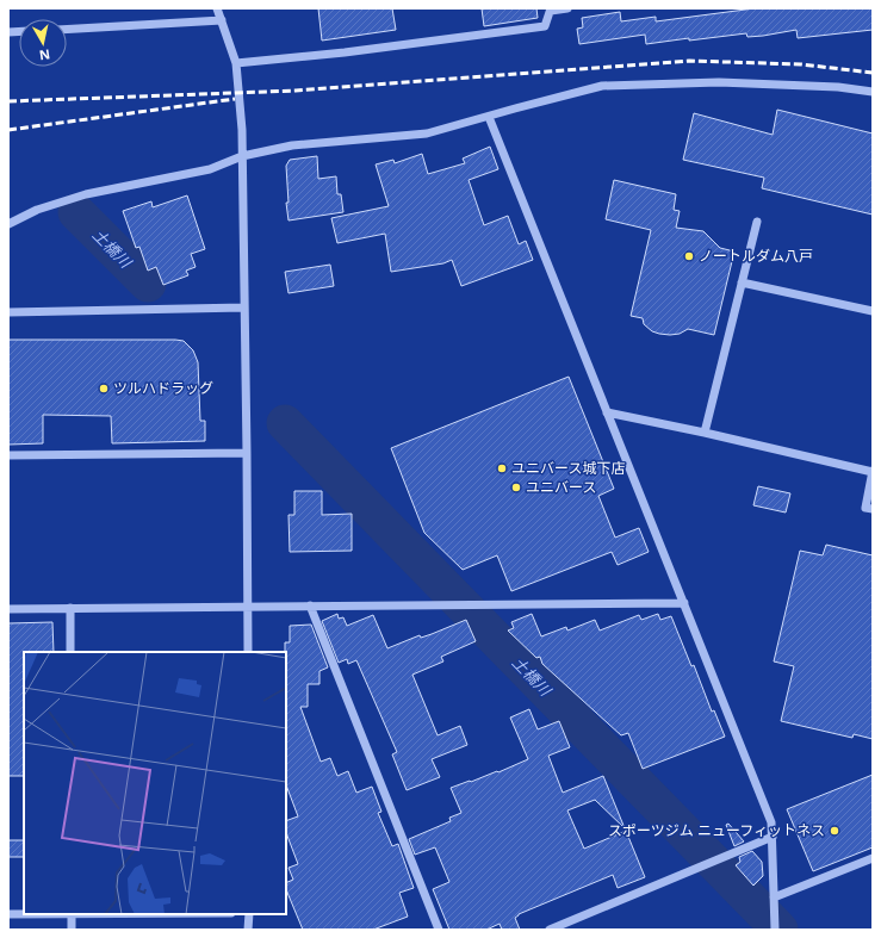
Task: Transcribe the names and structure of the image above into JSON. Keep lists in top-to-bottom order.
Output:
{
  "water": ["土橋川"],
  "places": [
    "ノートルダム八戸",
    "ツルハドラッグ",
    "ユニバース城下店",
    "ユニバース",
    "スポーツジム ニューフィットネス"
  ],
  "north": "bottom"
}
